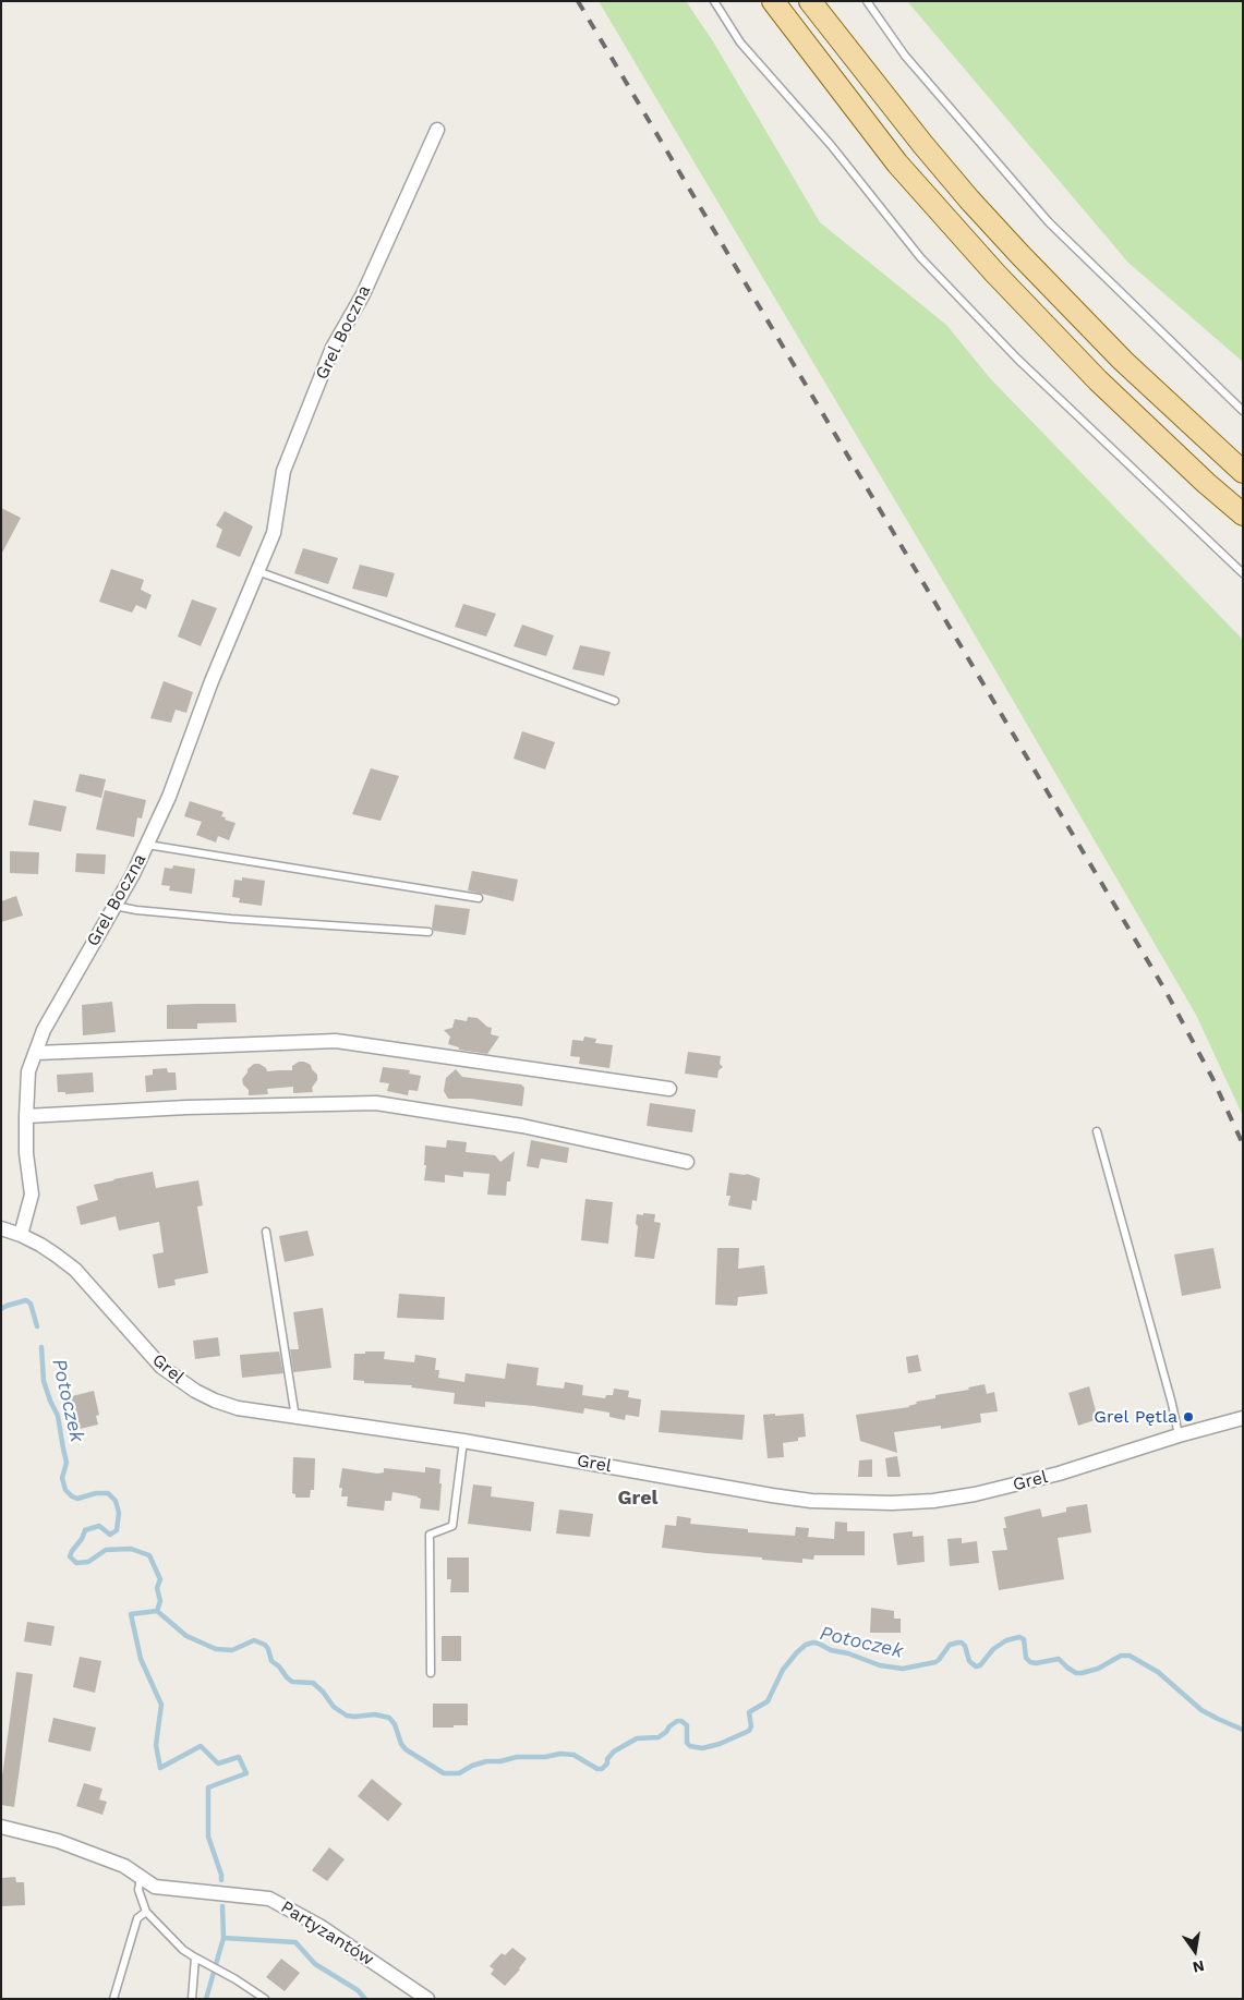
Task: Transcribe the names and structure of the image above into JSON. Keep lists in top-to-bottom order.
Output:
{
  "streets": {
    "street": ["Grel Boczna", "Grel", "Partyzantów"]
  },
  "crossings": [
    ["Grel Boczna", "Grel"]
  ],
  "districts": ["Grel"],
  "water": ["Potoczek"],
  "places": ["Grel Pętla"],
  "north": "bottom"
}
